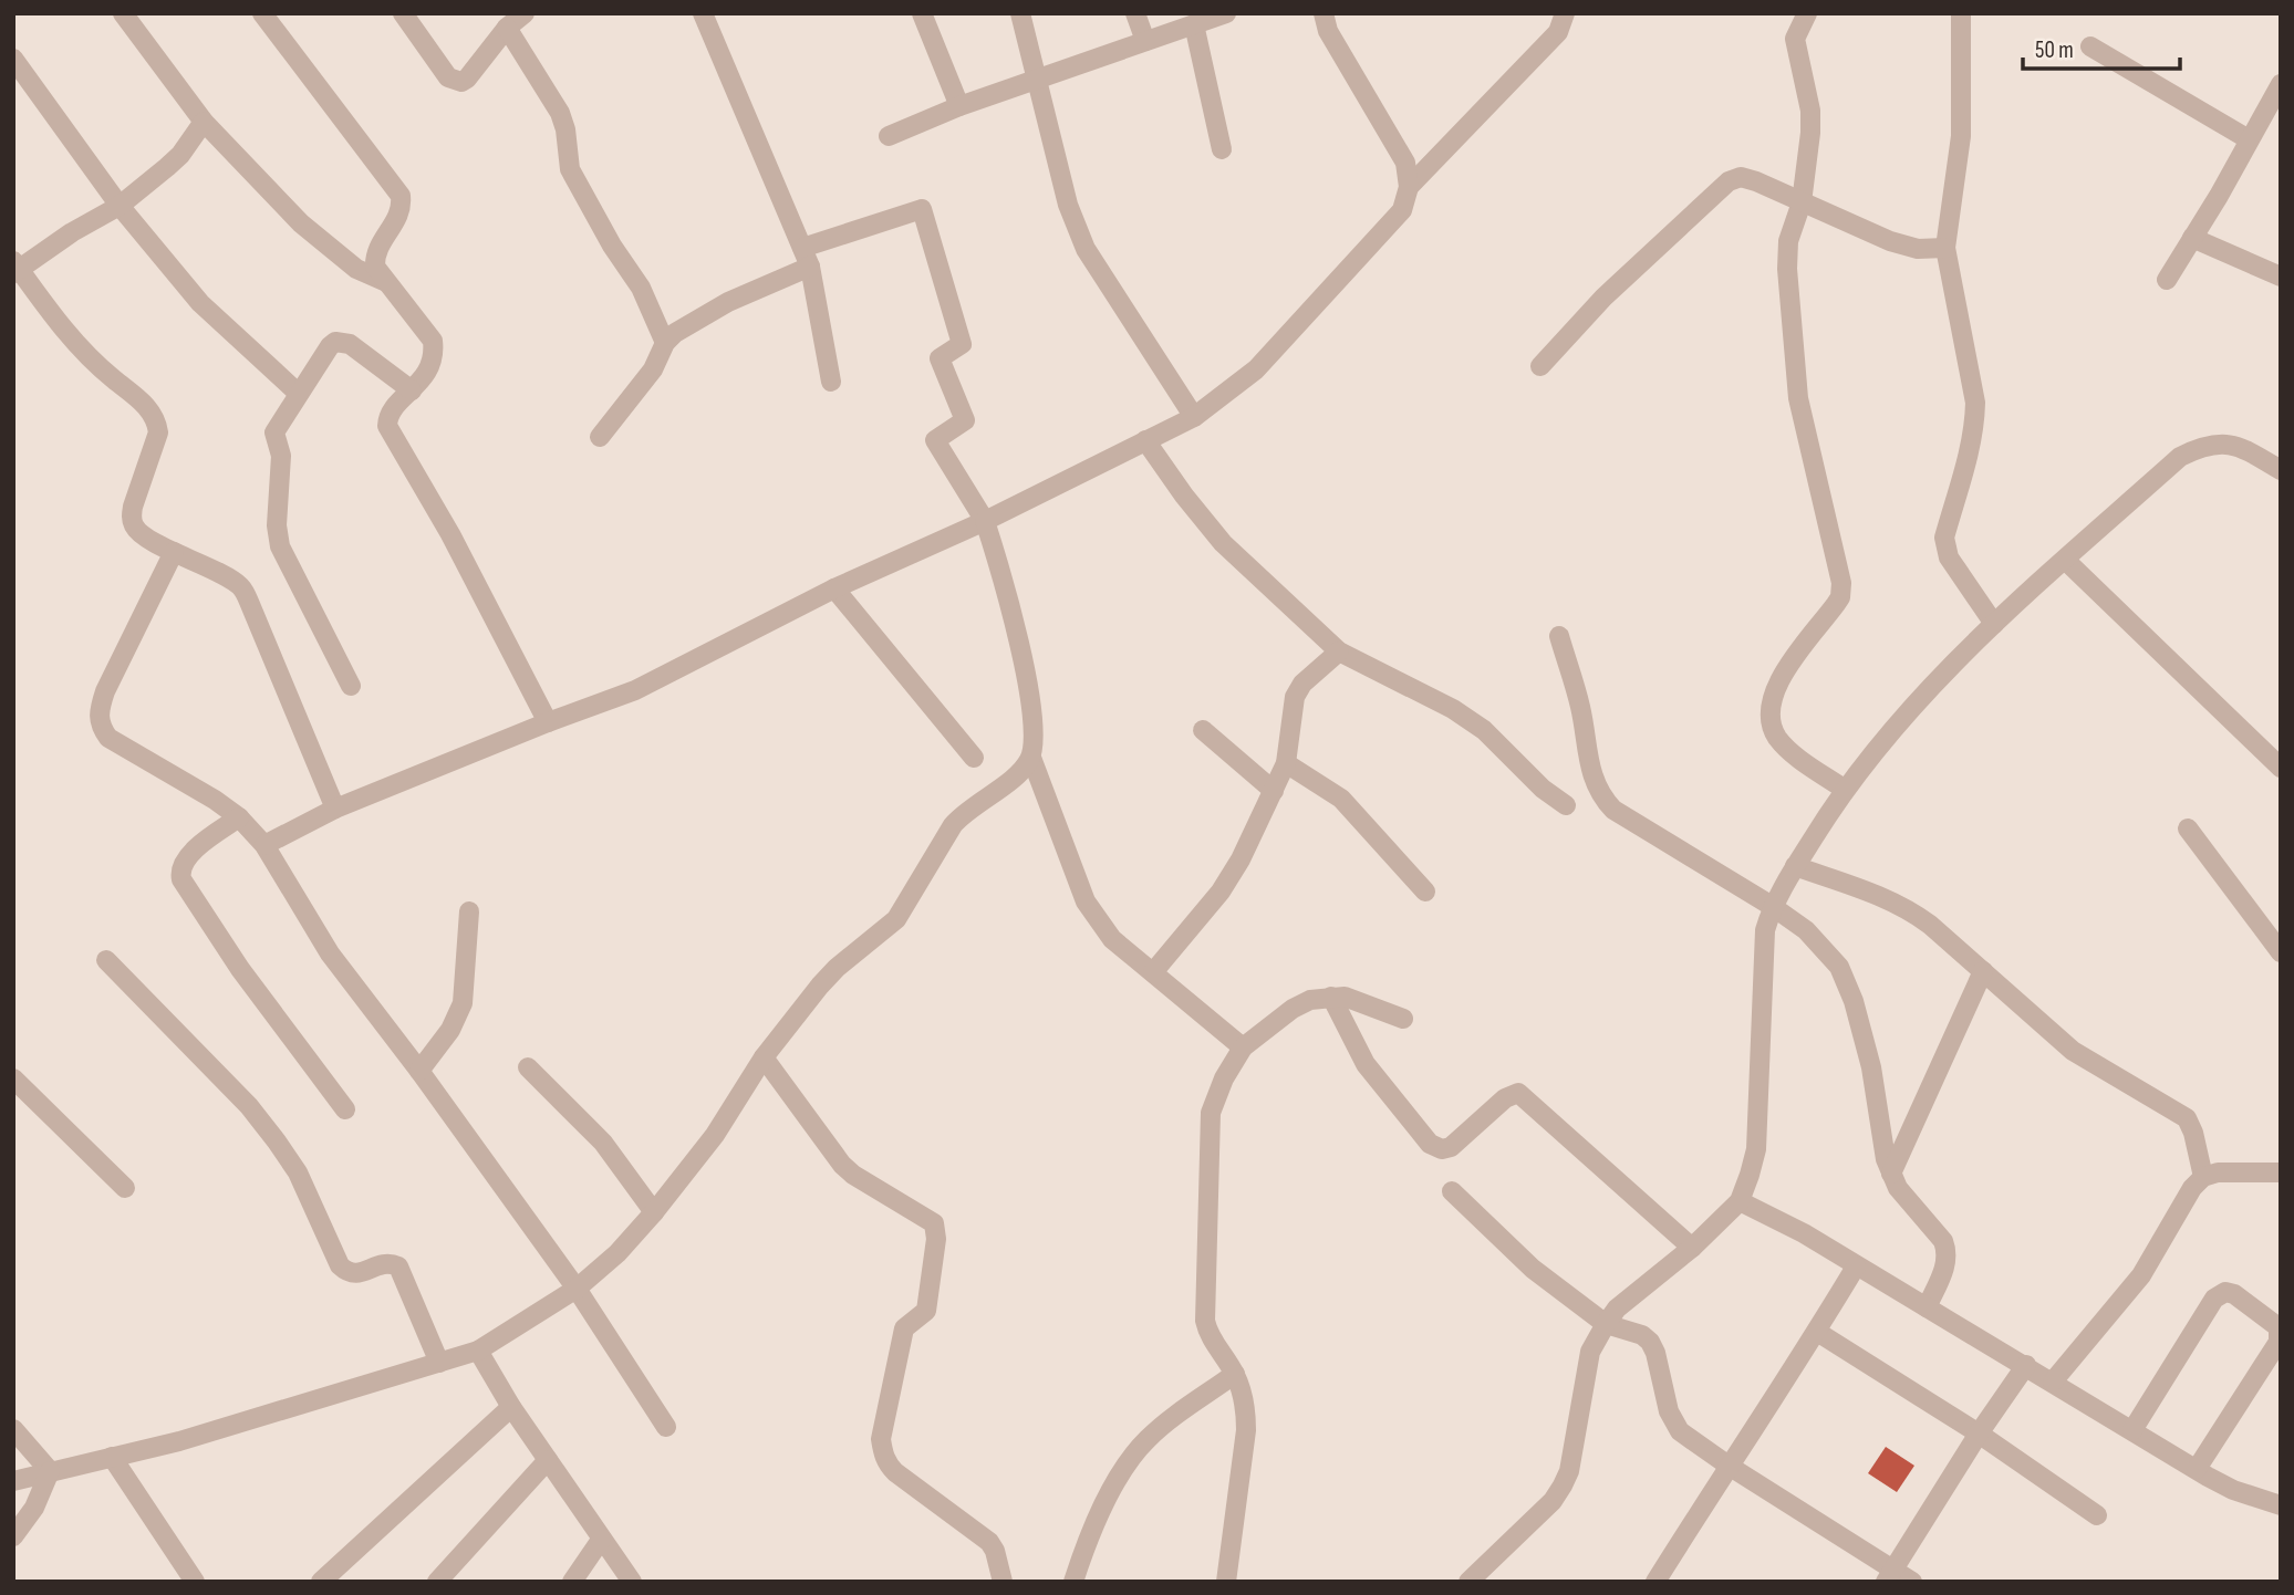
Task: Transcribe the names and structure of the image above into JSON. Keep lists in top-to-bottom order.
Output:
{
  "scale_bar": "50 m"
}
